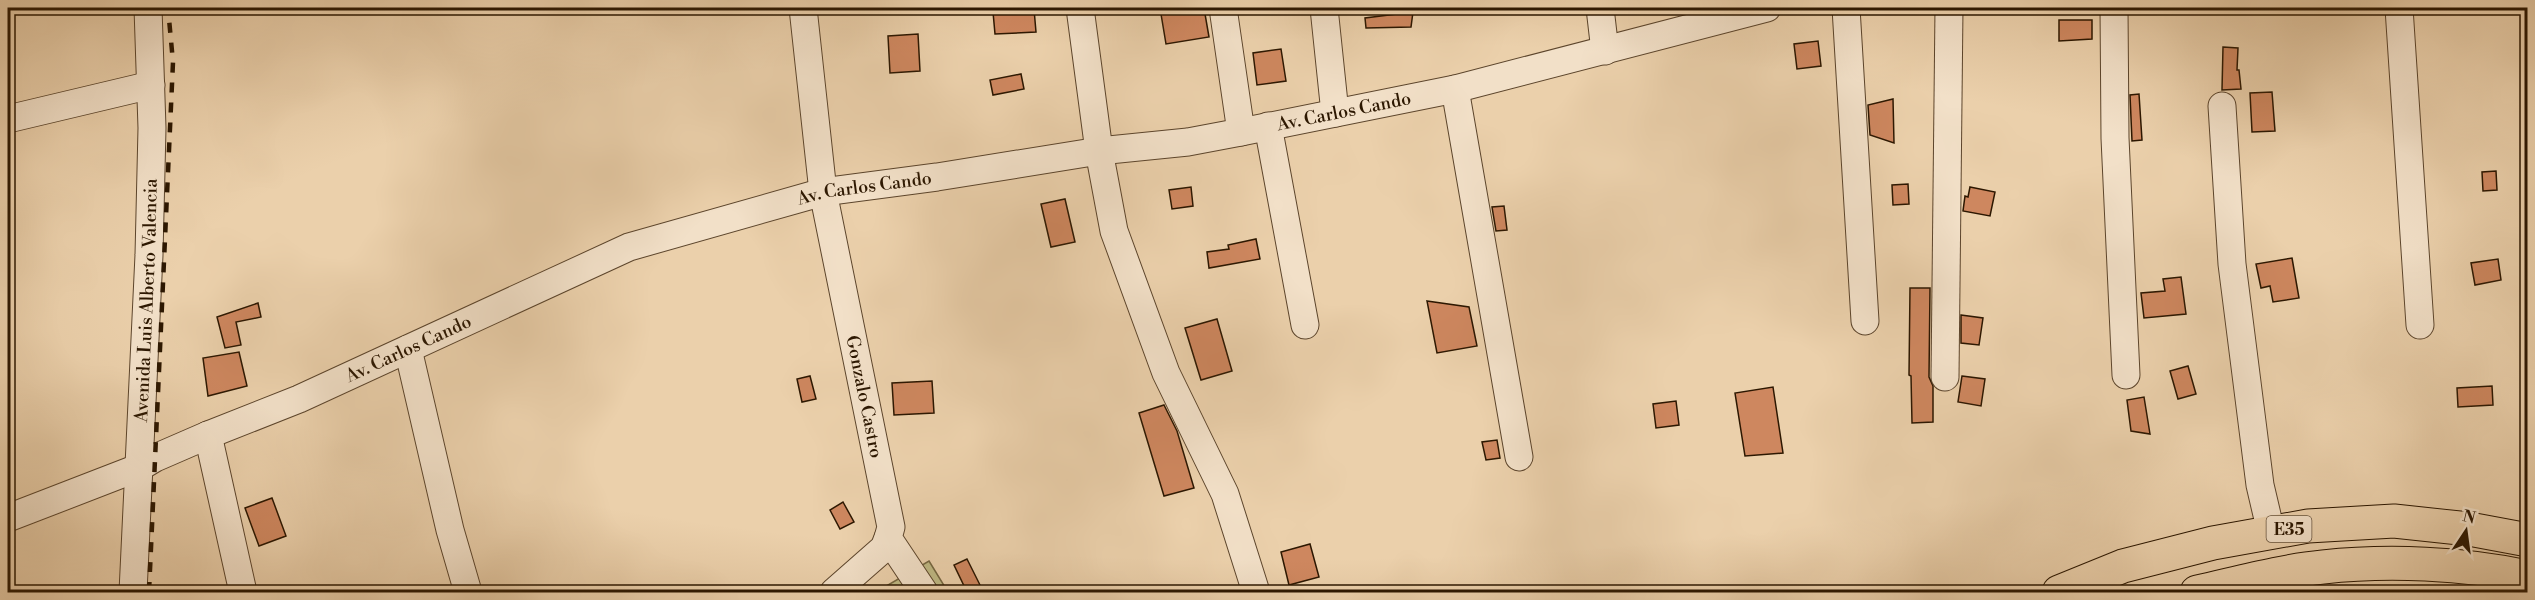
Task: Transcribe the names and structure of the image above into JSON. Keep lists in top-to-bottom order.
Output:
{
  "streets": {
    "highway": ["E35"],
    "street": ["Av. Carlos Cando", "Avenida Luis Alberto Valencia", "Gonzalo Castro"]
  },
  "crossings": [
    ["Av. Carlos Cando", "Avenida Luis Alberto Valencia"],
    ["Av. Carlos Cando", "Gonzalo Castro"]
  ],
  "north": "top"
}
